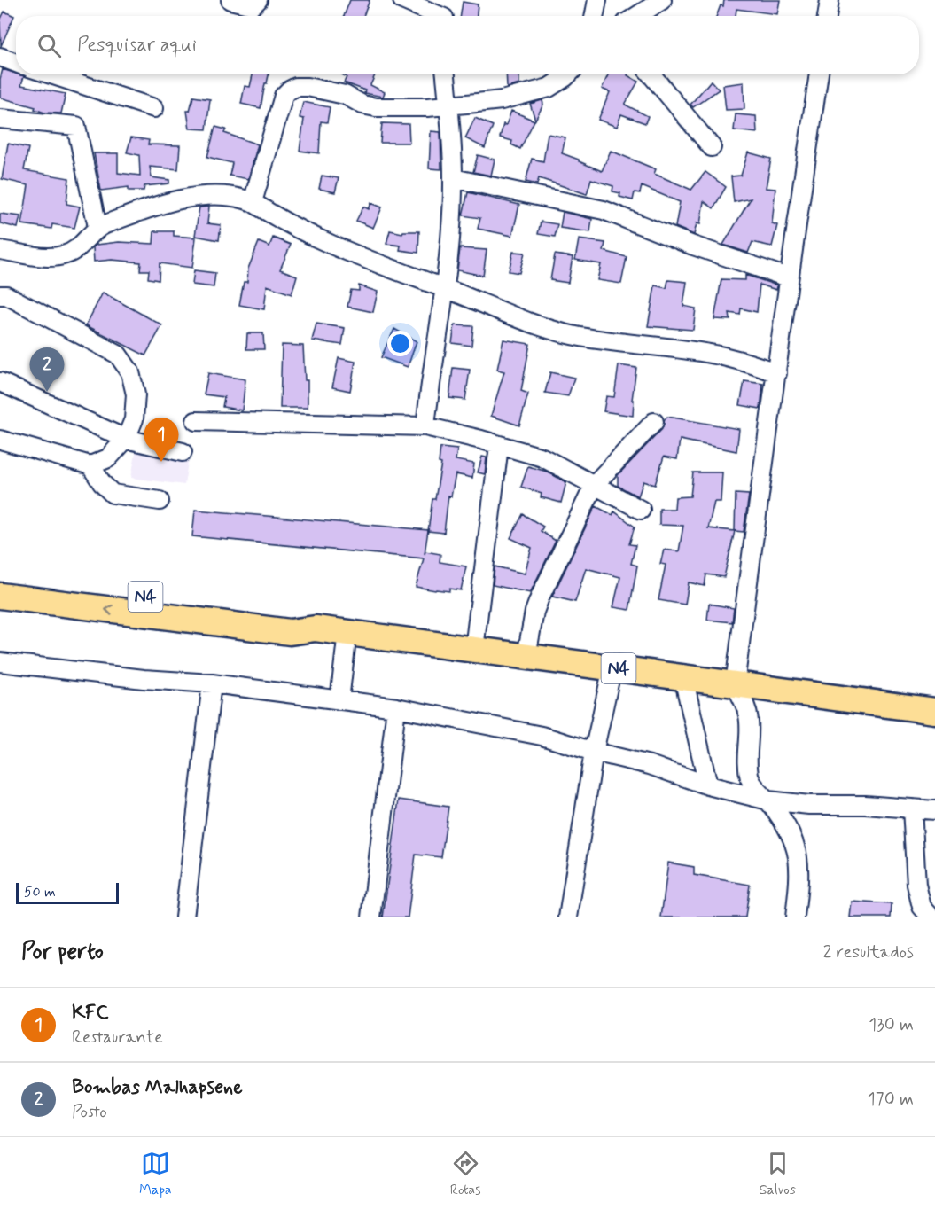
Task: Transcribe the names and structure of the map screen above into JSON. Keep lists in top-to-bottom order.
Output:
{
  "streets": {
    "highway": ["N4"]
  },
  "scale_bar": "50 m",
  "page": {
    "search": "Pesquisar aqui",
    "pins": ["2", "1"],
    "scale": "50 m",
    "heading": ["Por perto", "2 resultados"],
    "list": [
      {
        "mark": "1",
        "name": "KFC",
        "note": "Restaurante",
        "value": "130 m"
      },
      {
        "mark": "2",
        "name": "Bombas Malhapsene",
        "note": "Posto",
        "value": "170 m"
      }
    ],
    "nav": ["Mapa", "Rotas", "Salvos"]
  }
}
